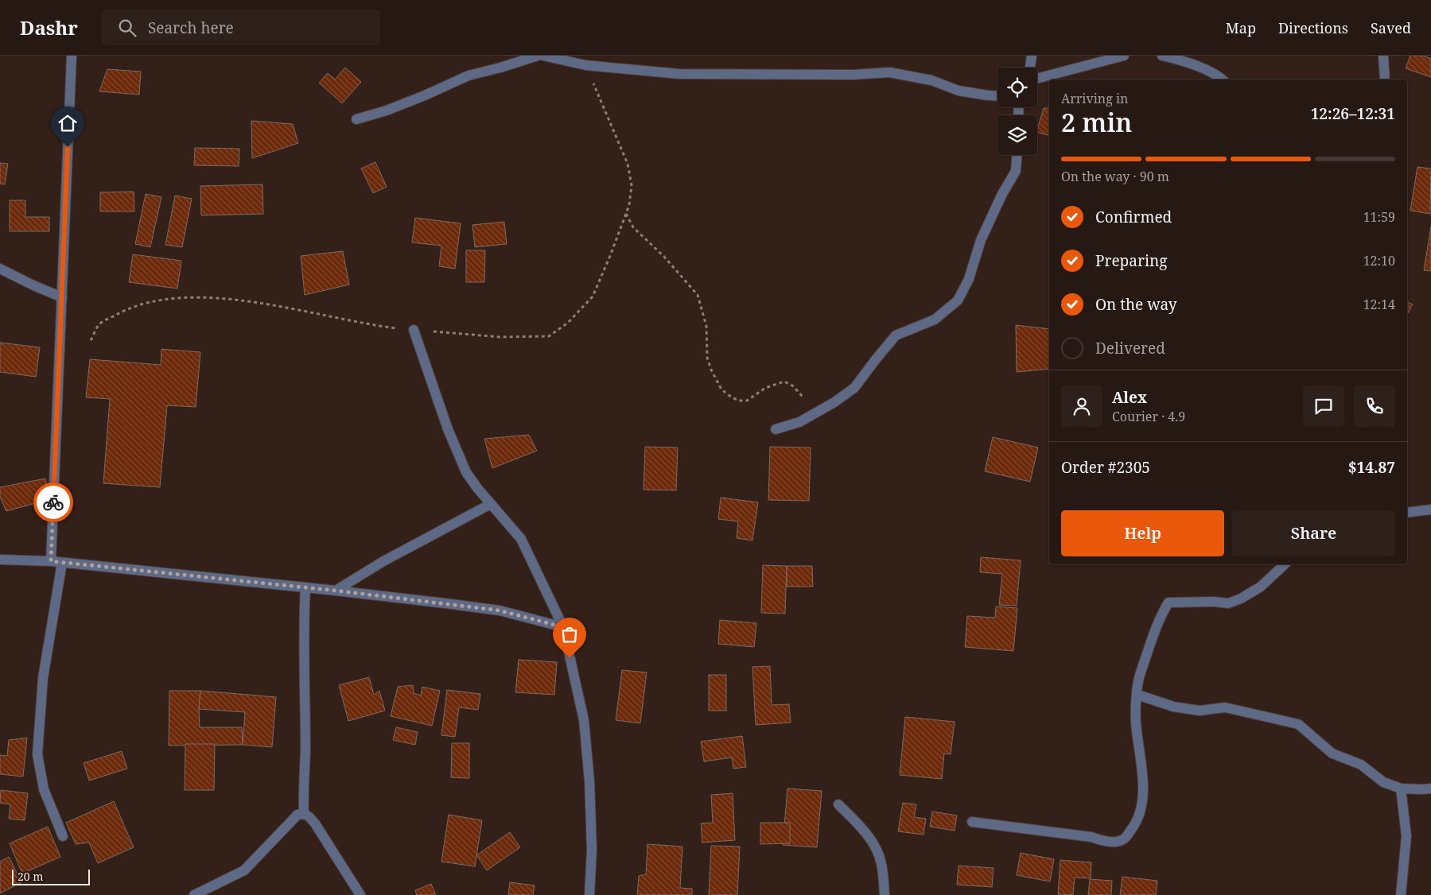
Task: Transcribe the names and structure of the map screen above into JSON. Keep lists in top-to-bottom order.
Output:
{
  "scale_bar": "20 m",
  "page": {
    "header": "Dashr",
    "search": "Search here",
    "nav": ["Map", "Directions", "Saved"],
    "heading": ["2 min", "Arriving in", "12:26–12:31"],
    "panel": [
      "Alex",
      "Courier · 4.9",
      "Order #2305",
      "$14.87"
    ],
    "bar": "On the way · 90 m",
    "list": [
      ["Confirmed", "11:59"],
      ["Preparing", "12:10"],
      ["On the way", "12:14"],
      "Delivered"
    ],
    "buttons": ["Help", "Share"],
    "scale": "20 m"
  }
}
